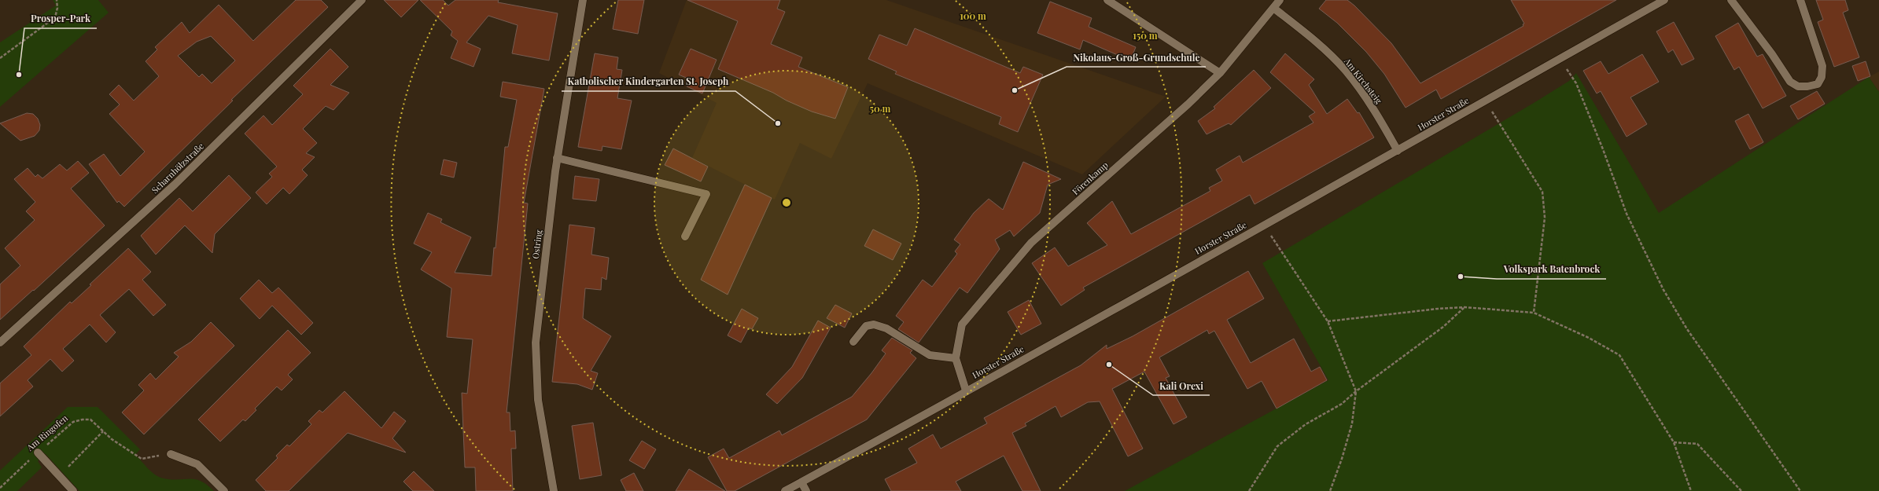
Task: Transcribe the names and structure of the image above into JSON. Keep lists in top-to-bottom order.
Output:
{
  "streets": {
    "main road": [
      "Am Kirchsteig",
      "Horster Straße",
      "Scharnhölzstraße",
      "Förenkamp",
      "Ostring"
    ],
    "path": ["Am Ringofen"]
  },
  "crossings": [
    ["Am Kirchsteig", "Horster Straße"],
    ["Am Kirchsteig", "Förenkamp"],
    ["Horster Straße", "Förenkamp"]
  ],
  "places": [
    "Prosper-Park",
    "Nikolaus-Groß-Grundschule",
    "Katholischer Kindergarten St. Joseph",
    "Volkspark Batenbrock",
    "Kali Orexi"
  ],
  "rings": ["100 m", "150 m", "50 m"]
}
